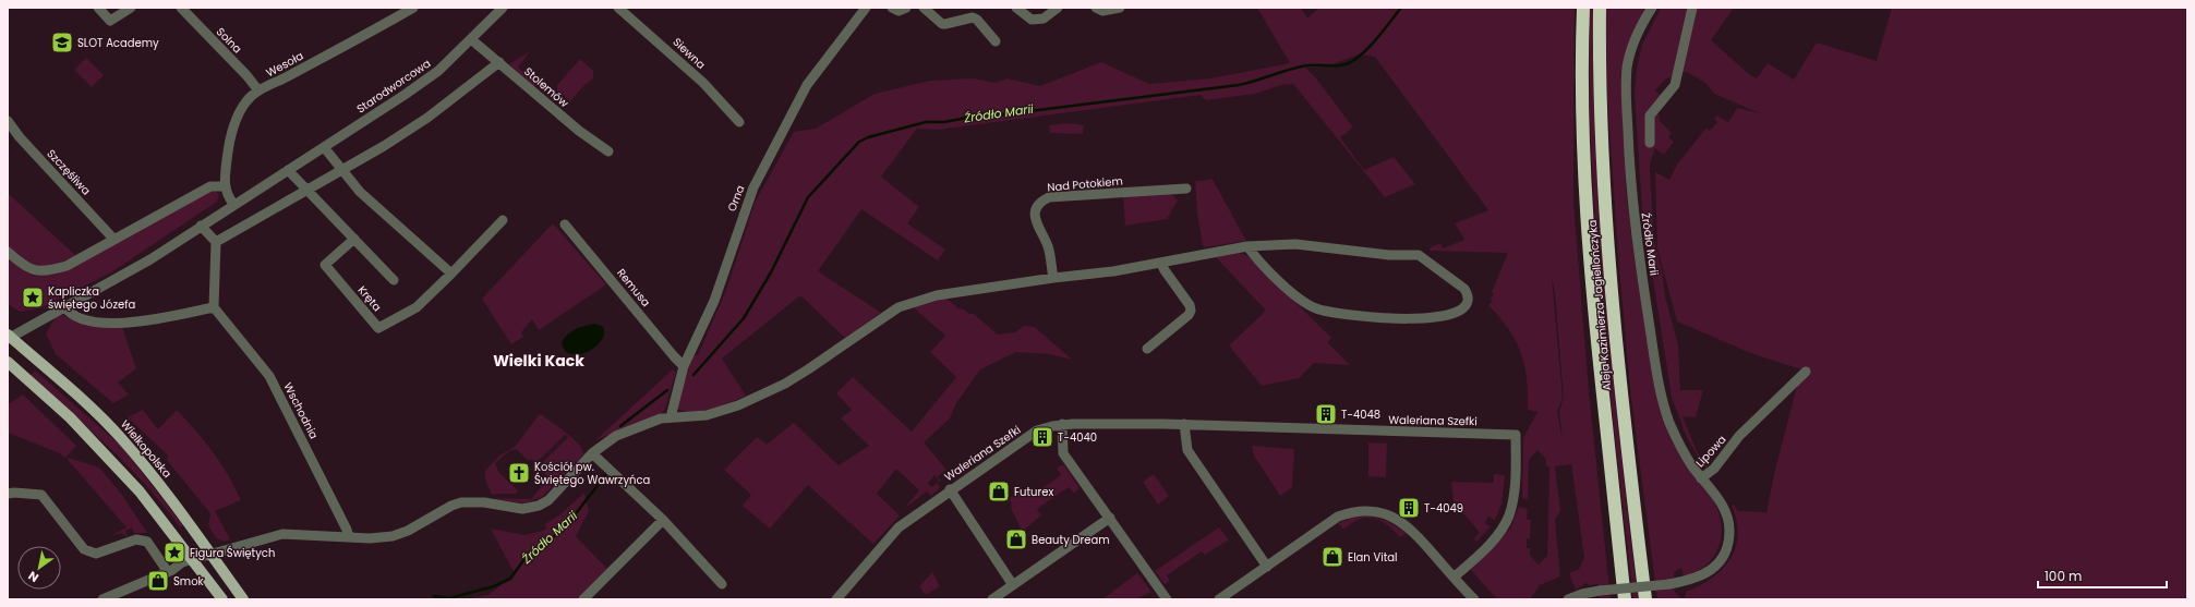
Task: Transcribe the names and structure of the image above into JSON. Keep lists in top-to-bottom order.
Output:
{
  "streets": {
    "highway": ["Aleja Kazimierza Jagiellończyka"],
    "main road": ["Wielkopolska"],
    "street": [
      "Solna",
      "Siewna",
      "Wesoła",
      "Starodworcowa",
      "Stolemów",
      "Szczęśliwa",
      "Nad Potokiem",
      "Orna",
      "Źródło Marii",
      "Remusa",
      "Kręta",
      "Wschodnia",
      "Waleriana Szefki",
      "Lipowa"
    ]
  },
  "crossings": [
    ["Solna", "Wesoła"],
    ["Starodworcowa", "Stolemów"],
    ["Starodworcowa", "Wielkopolska"],
    ["Orna", "Remusa"],
    ["Źródło Marii", "Lipowa"]
  ],
  "districts": ["Wielki Kack"],
  "water": ["Źródło Marii"],
  "places": {
    "school or university": ["SLOT Academy"],
    "place": ["Kapliczka świętego Józefa", "Figura Świętych"],
    "building": ["T-4048", "T-4040", "T-4049"],
    "church": ["Kościół pw. Świętego Wawrzyńca"],
    "shop": [
      "Futurex",
      "Beauty Dream",
      "Elan Vital",
      "Smok"
    ]
  },
  "scale_bar": "100 m",
  "north": "bottom left"
}
